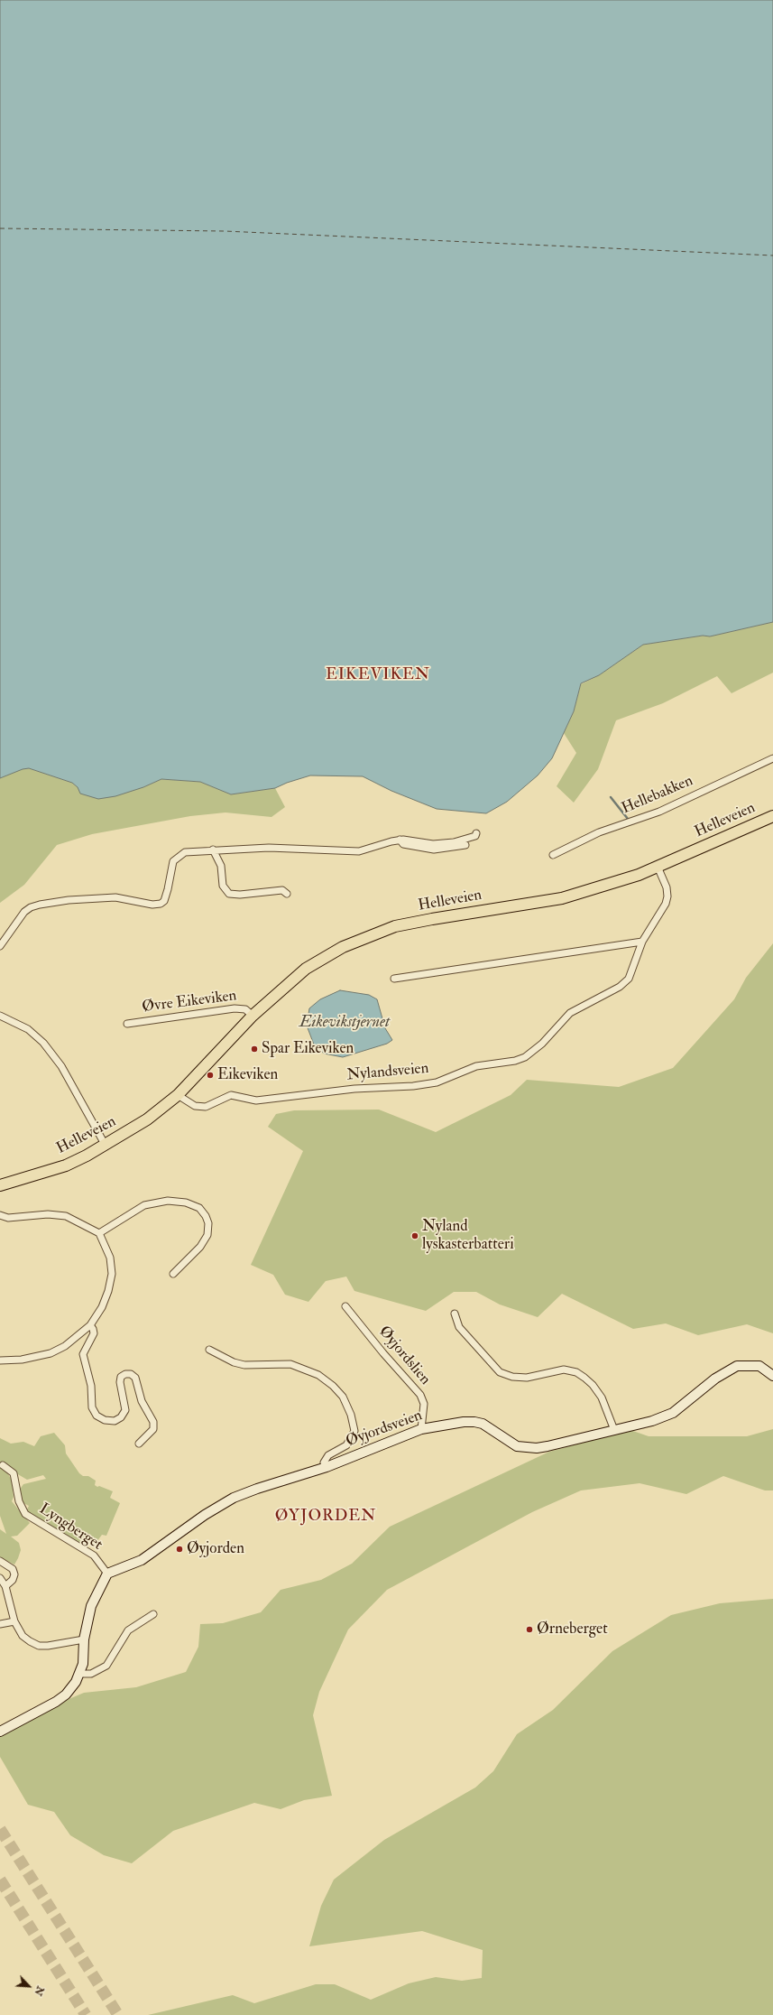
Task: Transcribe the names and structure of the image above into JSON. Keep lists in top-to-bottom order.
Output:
{
  "streets": {
    "main road": ["Helleveien"],
    "street": [
      "Hellebakken",
      "Øvre Eikeviken",
      "Nylandsveien",
      "Øyjordslien",
      "Øyjordsveien",
      "Lyngberget"
    ]
  },
  "crossings": [
    ["Helleveien", "Øvre Eikeviken"],
    ["Helleveien", "Nylandsveien"],
    ["Øyjordslien", "Øyjordsveien"],
    ["Øyjordsveien", "Lyngberget"]
  ],
  "districts": ["EIKEVIKEN", "ØYJORDEN"],
  "water": ["Eikevikstjernet"],
  "places": [
    "Spar Eikeviken",
    "Eikeviken",
    "Nyland lyskasterbatteri",
    "Øyjorden",
    "Ørneberget"
  ],
  "north": "bottom right"
}
